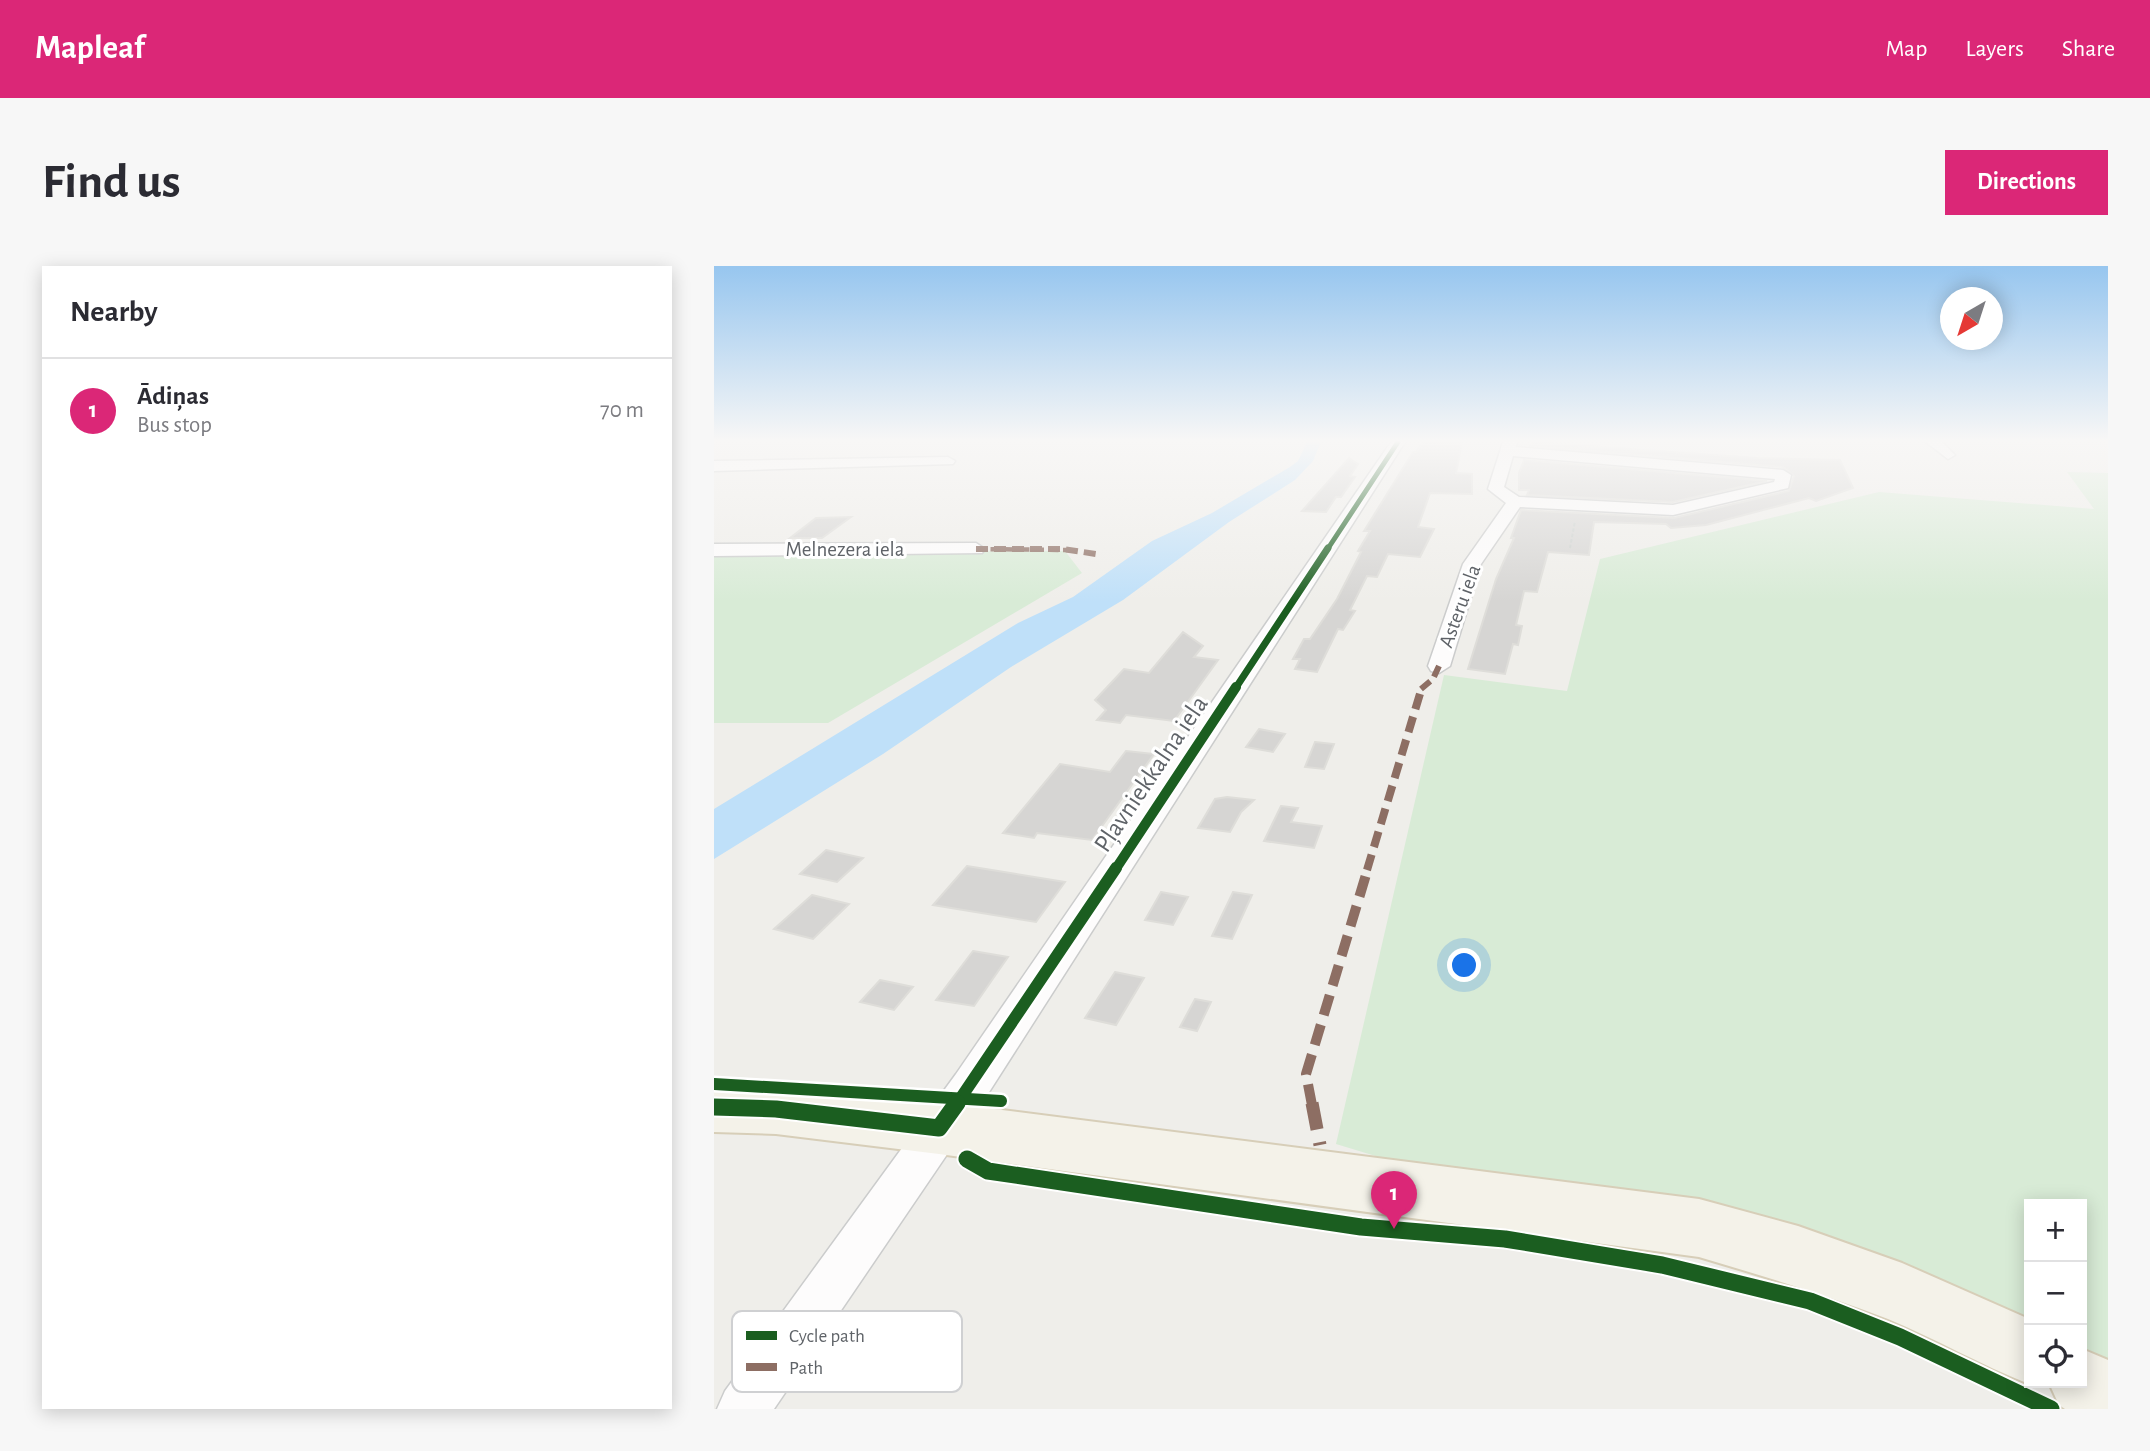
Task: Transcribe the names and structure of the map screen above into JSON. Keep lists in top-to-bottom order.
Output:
{
  "streets": {
    "street": ["Melnezera iela", "Asteru iela", "Pļavniekkalna iela"]
  },
  "legend": ["Cycle path", "Path"],
  "north": "bottom left",
  "page": {
    "header": "Mapleaf",
    "nav": ["Map", "Layers", "Share"],
    "buttons": "Directions",
    "title": "Find us",
    "heading": "Nearby",
    "list": [
      {
        "mark": "1",
        "name": "Ādiņas",
        "note": "Bus stop",
        "value": "70 m"
      }
    ],
    "pins": "1",
    "map_buttons": ["+", "−"]
  }
}
